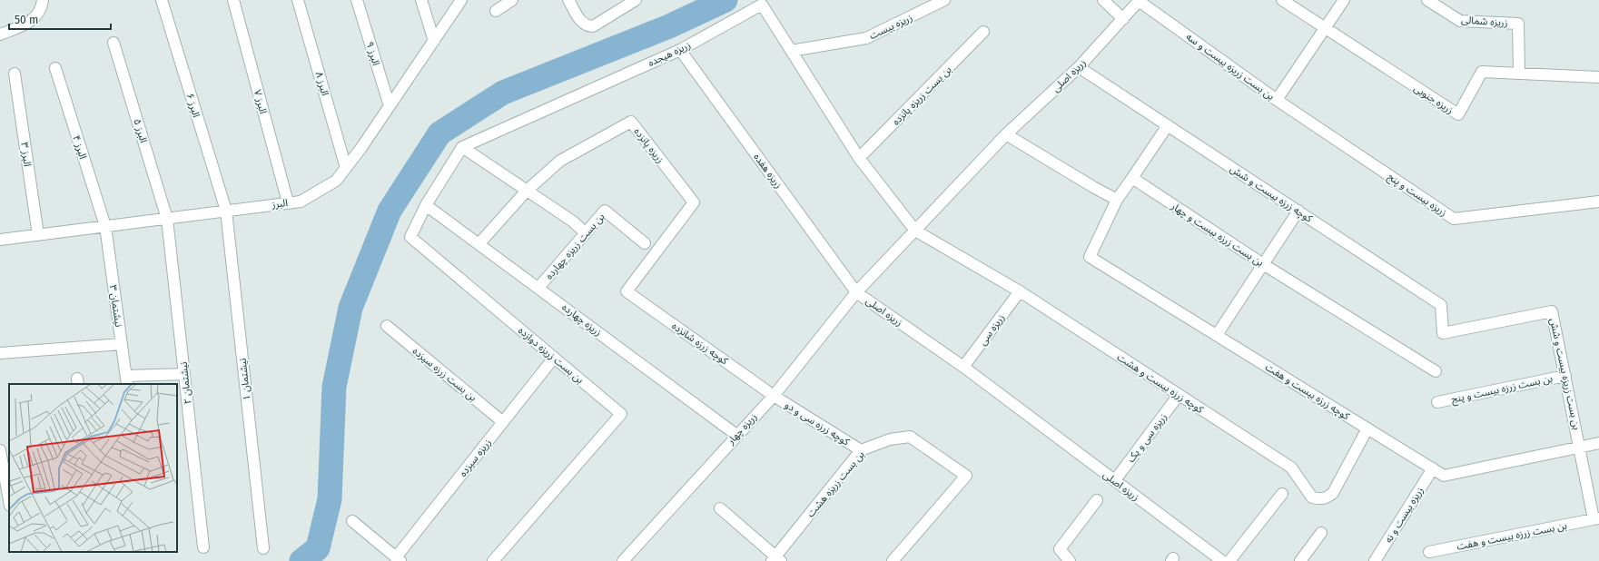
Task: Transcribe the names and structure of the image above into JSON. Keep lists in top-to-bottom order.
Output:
{
  "streets": {
    "street": [
      "زریزه شمالی",
      "زریزه بیست",
      "البرز ۹",
      "زریزه هیجده",
      "بن بست زریزه بیست و سه",
      "زریزه اصلی",
      "البرز ۸",
      "بن بست زریزه پانزده",
      "زریزه جنوبی",
      "البرز ۷",
      "البرز ۶",
      "البرز ۵",
      "زریزه پانزده",
      "البرز ۴",
      "البرز ۳",
      "زریزه هفده",
      "کوچه زرزه بیست و شش",
      "زریزه بیست و پنج",
      "البرز",
      "بن بست زرزه بیست و چهار",
      "بن بست زریزه چهارده",
      "نيشتمان ۳",
      "زریزه چهارده",
      "زریزه سی",
      "کوچه زرزه شانزده",
      "بن بست زریزه دوازده",
      "بن بست زرزه سیزده",
      "بن بست زریزه بیست و شش",
      "نيشتمان ۱",
      "نيشتمان ۲",
      "کوچه زرزه بیست و هشت",
      "بن بست زرزه بیست و پنج",
      "کوچه زرزه بیست و هفت",
      "کوچه زرزه سی و دو",
      "زریزه چهار",
      "زریزه سی و یک",
      "زریزه سیزده",
      "بن بست زریزه هشت",
      "زریزه بیست و نه",
      "بن بست زرزه بیست و هفت"
    ]
  },
  "crossings": [
    ["زریزه شمالی", "زریزه جنوبی"],
    ["زریزه بیست", "زریزه هیجده"],
    ["البرز ۹", "البرز"],
    ["زریزه هیجده", "زریزه اصلی"],
    ["زریزه هیجده", "بن بست زریزه پانزده"],
    ["زریزه هیجده", "زریزه هفده"],
    ["زریزه هیجده", "بن بست زریزه دوازده"],
    ["زریزه هیجده", "کوچه زرزه بیست و هشت"],
    ["بن بست زریزه بیست و سه", "زریزه اصلی"],
    ["بن بست زریزه بیست و سه", "زریزه جنوبی"],
    ["بن بست زریزه بیست و سه", "زریزه بیست و پنج"],
    ["زریزه اصلی", "زریزه هفده"],
    ["زریزه اصلی", "کوچه زرزه بیست و شش"],
    ["زریزه اصلی", "زریزه سی"],
    ["زریزه اصلی", "کوچه زرزه بیست و هشت"],
    ["زریزه اصلی", "زریزه چهار"],
    ["زریزه اصلی", "زریزه سی و یک"],
    ["البرز ۸", "البرز"],
    ["البرز ۷", "البرز"],
    ["البرز ۶", "البرز"],
    ["البرز ۶", "نيشتمان ۱"],
    ["البرز ۵", "البرز"],
    ["البرز ۵", "نيشتمان ۲"],
    ["زریزه پانزده", "زریزه چهارده"],
    ["زریزه پانزده", "کوچه زرزه شانزده"],
    ["البرز ۴", "البرز"],
    ["البرز ۴", "نيشتمان ۳"],
    ["البرز ۳", "البرز"],
    ["زریزه هفده", "زریزه چهار"],
    ["کوچه زرزه بیست و شش", "بن بست زریزه بیست و شش"],
    ["البرز", "نيشتمان ۳"],
    ["البرز", "نيشتمان ۱"],
    ["البرز", "نيشتمان ۲"],
    ["بن بست زریزه چهارده", "زریزه چهارده"],
    ["زریزه چهارده", "بن بست زریزه دوازده"],
    ["زریزه چهارده", "زریزه چهار"],
    ["زریزه سی", "کوچه زرزه بیست و هشت"],
    ["کوچه زرزه شانزده", "کوچه زرزه سی و دو"],
    ["کوچه زرزه شانزده", "زریزه چهار"],
    ["بن بست زریزه دوازده", "زریزه سیزده"],
    ["بن بست زرزه سیزده", "زریزه سیزده"],
    ["بن بست زریزه بیست و شش", "بن بست زرزه بیست و پنج"],
    ["بن بست زریزه بیست و شش", "کوچه زرزه بیست و هفت"],
    ["بن بست زریزه بیست و شش", "بن بست زرزه بیست و هفت"],
    ["کوچه زرزه بیست و هشت", "کوچه زرزه بیست و هفت"],
    ["کوچه زرزه بیست و هشت", "زریزه سی و یک"],
    ["کوچه زرزه بیست و هفت", "زریزه بیست و نه"],
    ["کوچه زرزه سی و دو", "زریزه چهار"],
    ["کوچه زرزه سی و دو", "بن بست زریزه هشت"]
  ],
  "scale_bar": "50 m"
}
